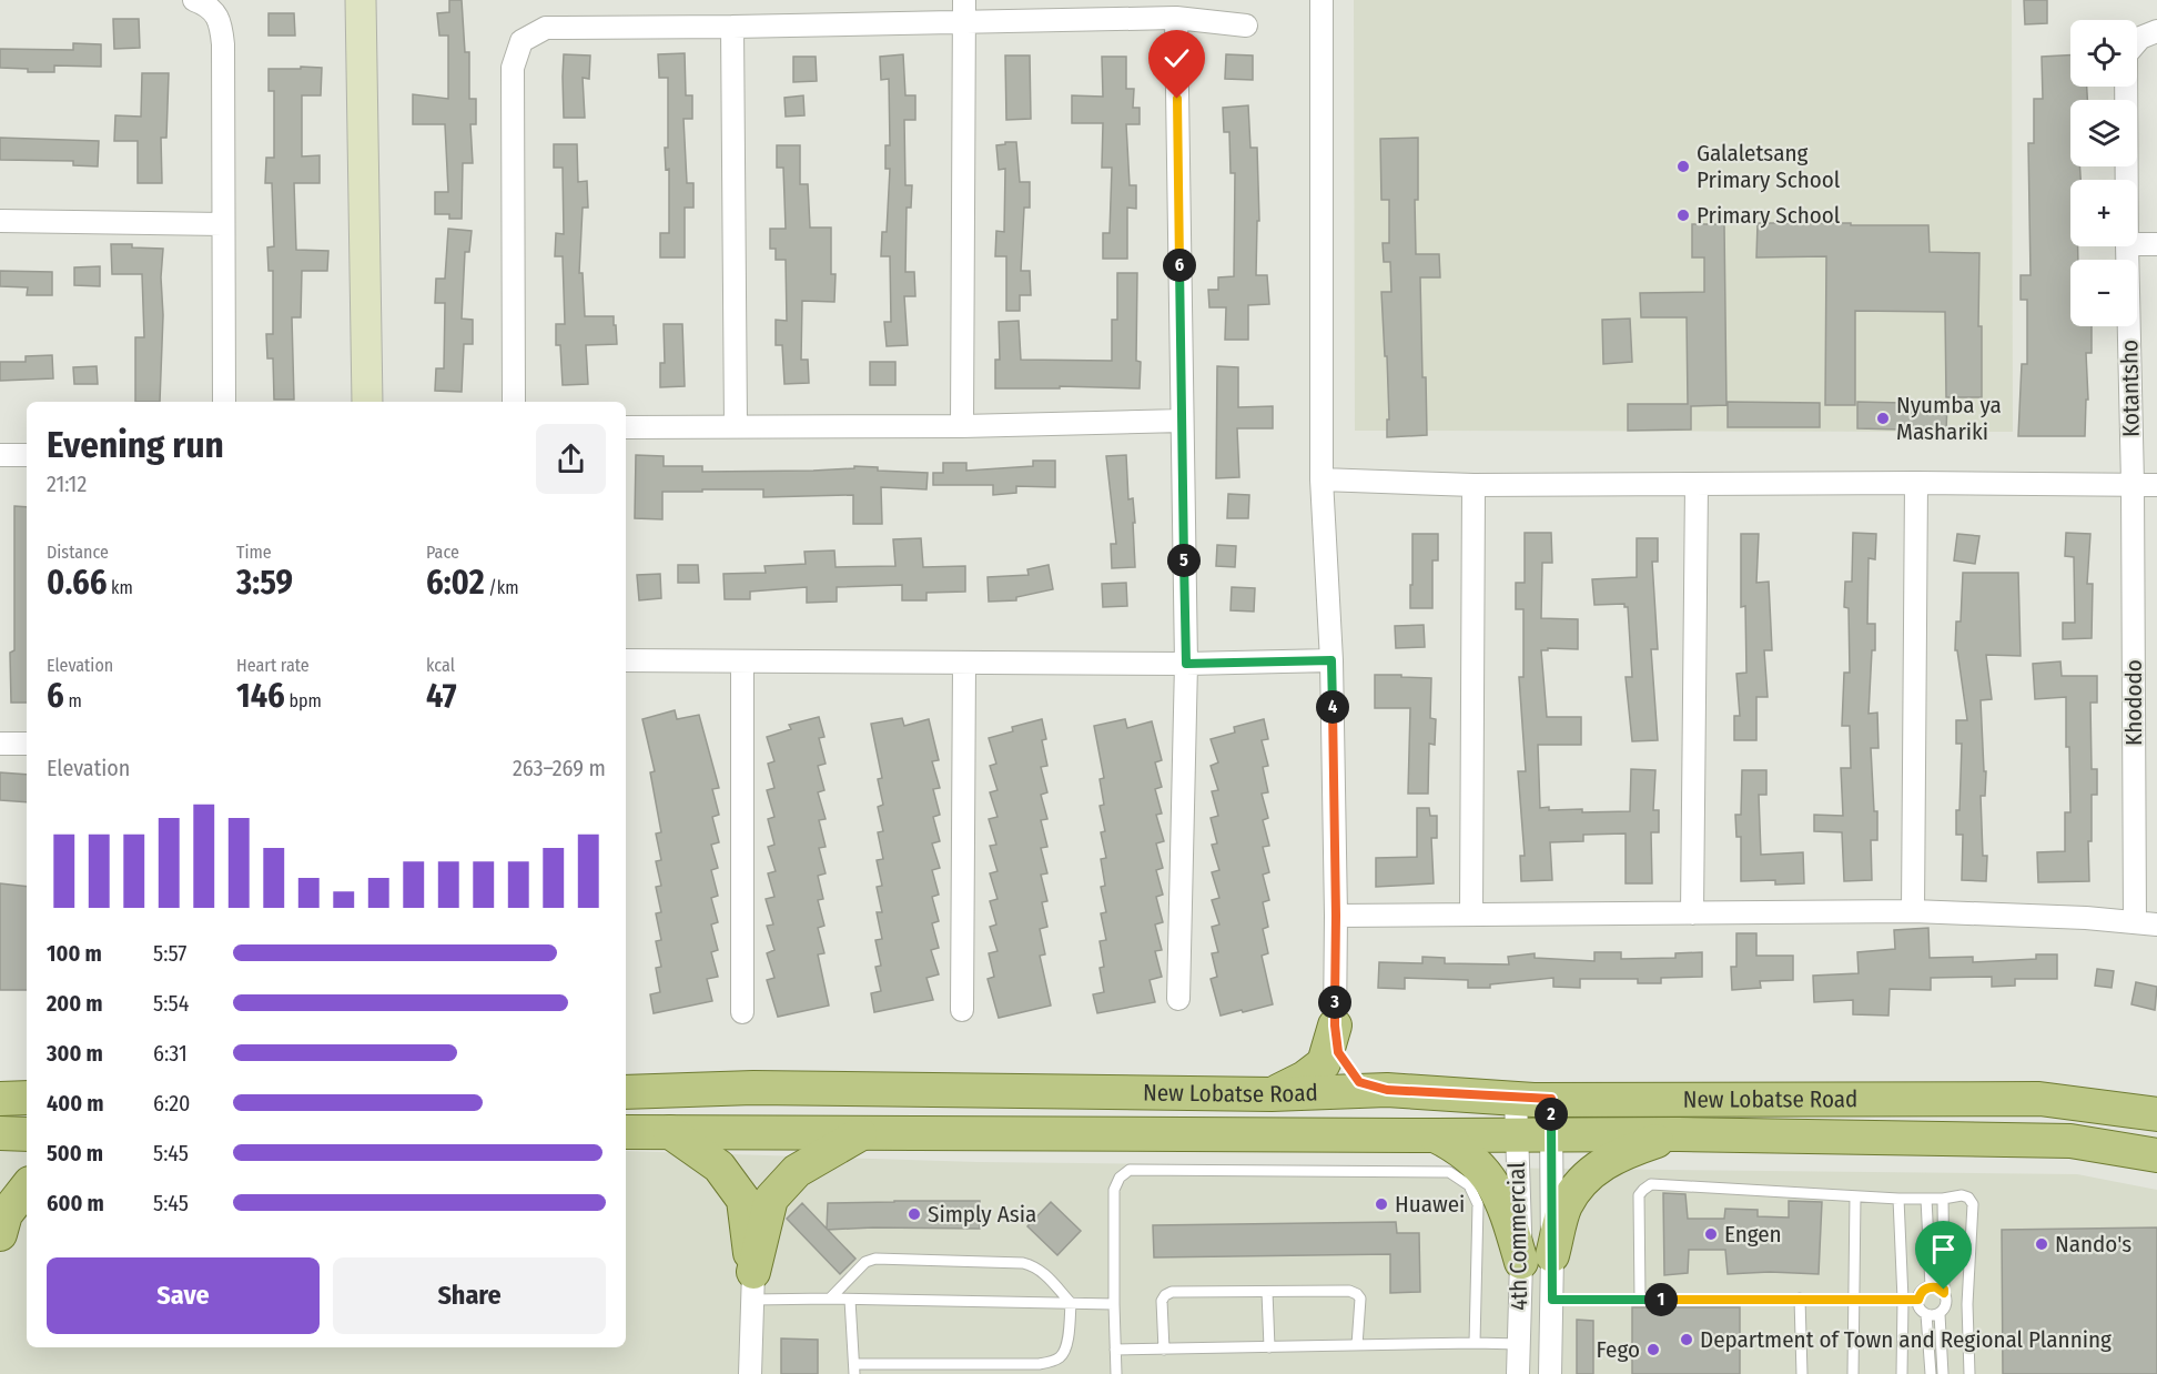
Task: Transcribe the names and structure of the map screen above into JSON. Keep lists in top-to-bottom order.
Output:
{
  "streets": {
    "main road": ["New Lobatse Road"],
    "street": ["Kotantsho", "Khododo", "4th Commercial"]
  },
  "crossings": [
    ["Kotantsho", "Khododo"],
    ["New Lobatse Road", "4th Commercial"]
  ],
  "places": [
    "Galaletsang Primary School",
    "Primary School",
    "Nyumba ya Mashariki",
    "Huawei",
    "Simply Asia",
    "Engen",
    "Nando's",
    "Department of Town and Regional Planning",
    "Fego"
  ],
  "page": {
    "map_buttons": ["+", "−"],
    "pins": [
      "6",
      "5",
      "4",
      "3",
      "2",
      "1"
    ],
    "heading": ["Evening run", "21:12"],
    "stats": [
      ["Distance", "0.66 km"],
      ["Time", "3:59"],
      ["Pace", "6:02 /km"],
      ["Elevation", "6 m"],
      ["Heart rate", "146 bpm"],
      ["kcal", "47"]
    ],
    "chart": ["Elevation", "263–269 m"],
    "list": [
      {
        "name": "100 m",
        "note": "5:57"
      },
      {
        "name": "200 m",
        "note": "5:54"
      },
      {
        "name": "300 m",
        "note": "6:31"
      },
      {
        "name": "400 m",
        "note": "6:20"
      },
      {
        "name": "500 m",
        "note": "5:45"
      },
      {
        "name": "600 m",
        "note": "5:45"
      }
    ],
    "buttons": ["Save", "Share"]
  }
}
